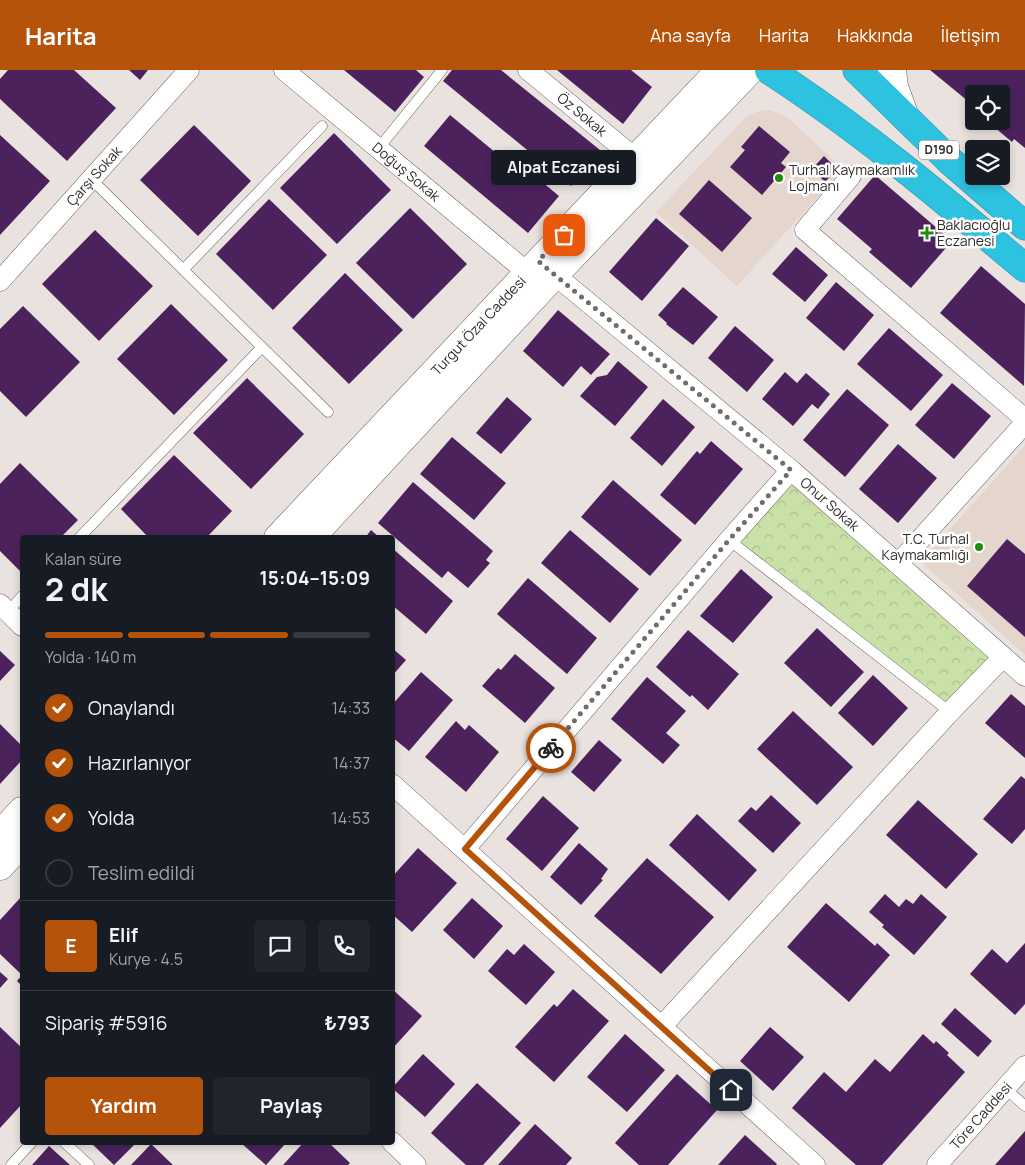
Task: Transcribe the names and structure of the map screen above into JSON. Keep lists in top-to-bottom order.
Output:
{
  "streets": {
    "highway": ["D190"],
    "street": [
      "Öz Sokak",
      "Doğuş Sokak",
      "Çarşı Sokak",
      "Turgut Özal Caddesi",
      "Onur Sokak",
      "Töre Caddesi"
    ]
  },
  "crossings": [
    ["Öz Sokak", "Turgut Özal Caddesi"],
    ["Doğuş Sokak", "Turgut Özal Caddesi"],
    ["Doğuş Sokak", "Onur Sokak"],
    ["Turgut Özal Caddesi", "Onur Sokak"]
  ],
  "places": {
    "other": ["Turhal Kaymakamlık Lojmanı", "Alpat Eczanesi", "T.C. Turhal Kaymakamlığı"],
    "health": ["Baklacıoğlu Eczanesi"]
  },
  "page": {
    "header": "Harita",
    "nav": [
      "Ana sayfa",
      "Harita",
      "Hakkında",
      "İletişim"
    ],
    "bubble": "Alpat Eczanesi",
    "heading": ["2 dk", "Kalan süre", "15:04–15:09"],
    "panel": [
      "Elif",
      "Kurye · 4.5",
      "Sipariş #5916",
      "₺793"
    ],
    "bar": "Yolda · 140 m",
    "list": [
      ["Onaylandı", "14:33"],
      ["Hazırlanıyor", "14:37"],
      ["Yolda", "14:53"],
      "Teslim edildi"
    ],
    "round": "E",
    "buttons": ["Yardım", "Paylaş"]
  }
}
